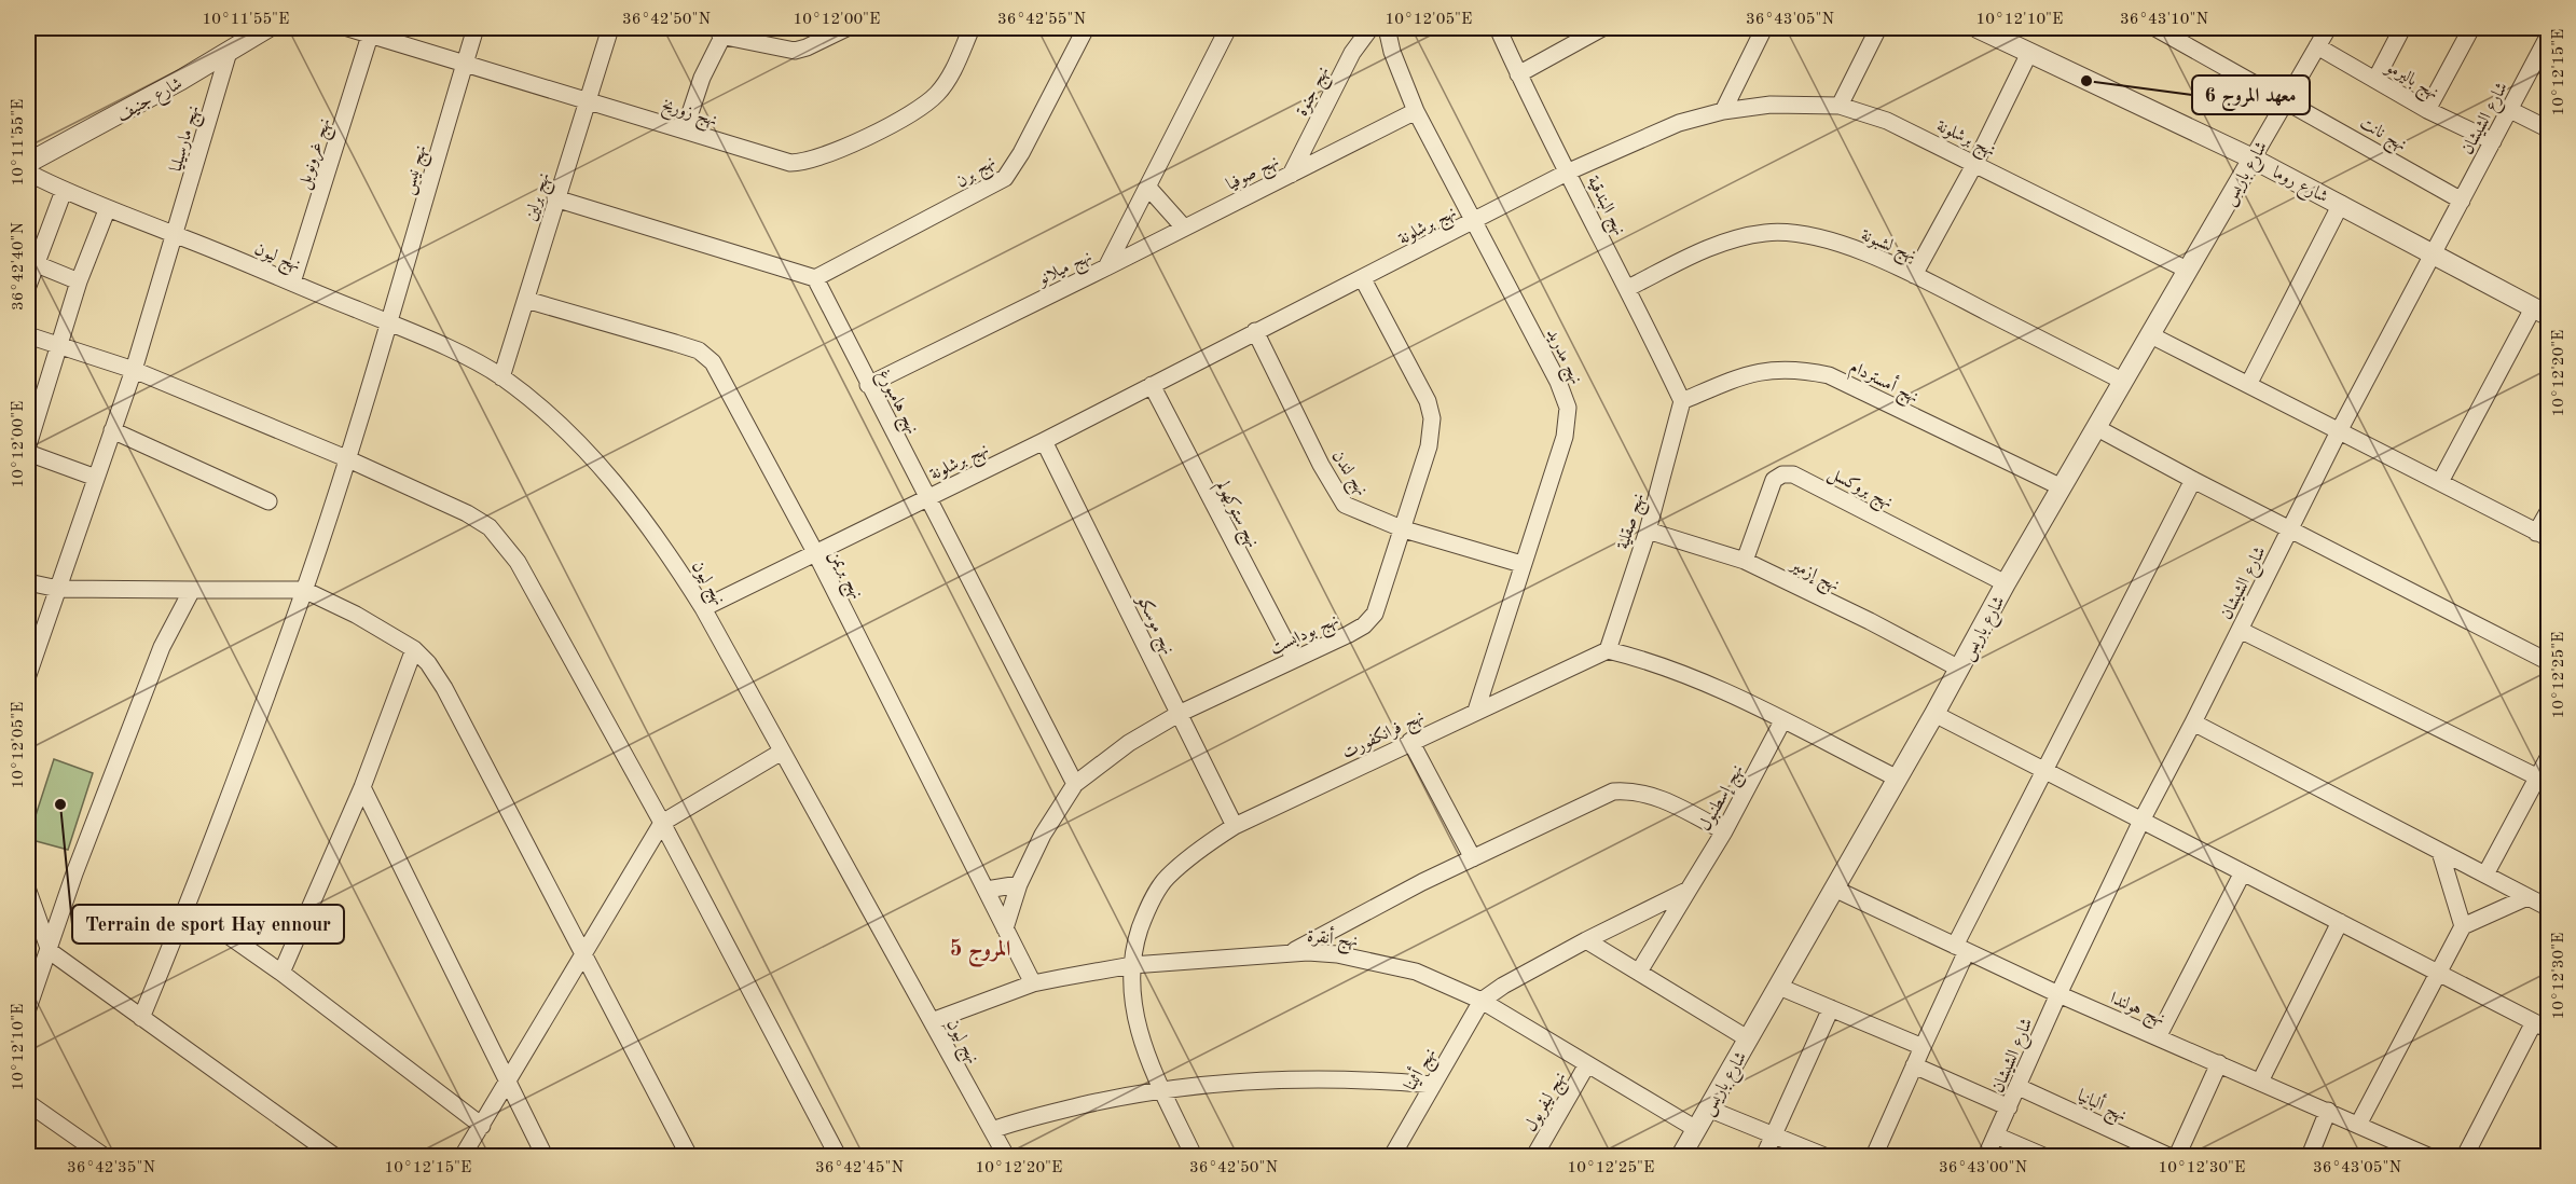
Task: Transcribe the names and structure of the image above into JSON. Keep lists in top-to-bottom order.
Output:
{
  "streets": {
    "street": [
      "نهج باليرمو",
      "نهج جنوة",
      "شارع جنيف",
      "نهج زوريخ",
      "شارع الشيشان",
      "نهج نانت",
      "نهج برشلونة",
      "نهج مارسيليا",
      "نهج غرونوبل",
      "نهج نيس",
      "نهج برن",
      "نهج صوفيا",
      "شارع باريس",
      "شارع روما",
      "نهج برلين",
      "نهج البندقية",
      "نهج لشبونة",
      "نهج ليون",
      "نهج ميلانو",
      "نهج مدريد",
      "نهج أمستردام",
      "نهج هامبورغ",
      "نهج لندن",
      "نهج بروكسل",
      "نهج ستوكهولم",
      "نهج صقلية",
      "نهج بريمن",
      "نهج إزمير",
      "نهج موسكو",
      "نهج بودابست",
      "نهج فرانكفورت",
      "نهج إسطنبول",
      "نهج أنقرة",
      "نهج هولندا",
      "نهج أثينا",
      "نهج ليفربول",
      "نهج ألبانيا"
    ]
  },
  "crossings": [
    ["نهج باليرمو", "شارع الشيشان"],
    ["نهج باليرمو", "شارع باريس"],
    ["نهج جنوة", "نهج صوفيا"],
    ["شارع جنيف", "نهج مارسيليا"],
    ["نهج زوريخ", "نهج غرونوبل"],
    ["نهج زوريخ", "نهج نيس"],
    ["نهج زوريخ", "نهج برلين"],
    ["شارع الشيشان", "نهج نانت"],
    ["شارع الشيشان", "شارع روما"],
    ["شارع الشيشان", "نهج هولندا"],
    ["شارع الشيشان", "نهج ألبانيا"],
    ["نهج نانت", "شارع باريس"],
    ["نهج برشلونة", "شارع باريس"],
    ["نهج برشلونة", "نهج البندقية"],
    ["نهج برشلونة", "نهج ليون"],
    ["نهج برشلونة", "نهج مدريد"],
    ["نهج برشلونة", "نهج هامبورغ"],
    ["نهج برشلونة", "نهج لندن"],
    ["نهج برشلونة", "نهج ستوكهولم"],
    ["نهج برشلونة", "نهج بريمن"],
    ["نهج برشلونة", "نهج موسكو"],
    ["نهج برشلونة", "نهج بودابست"],
    ["نهج مارسيليا", "نهج ليون"],
    ["نهج غرونوبل", "نهج ليون"],
    ["نهج نيس", "نهج ليون"],
    ["نهج برن", "نهج هامبورغ"],
    ["نهج صوفيا", "نهج ميلانو"],
    ["نهج صوفيا", "نهج مدريد"],
    ["شارع باريس", "شارع روما"],
    ["شارع باريس", "نهج لشبونة"],
    ["شارع باريس", "نهج أمستردام"],
    ["شارع باريس", "نهج بروكسل"],
    ["شارع باريس", "نهج إزمير"],
    ["شارع باريس", "نهج أنقرة"],
    ["شارع باريس", "نهج هولندا"],
    ["نهج برلين", "نهج ليون"],
    ["نهج برلين", "نهج بريمن"],
    ["نهج البندقية", "نهج لشبونة"],
    ["نهج البندقية", "نهج أمستردام"],
    ["نهج البندقية", "نهج صقلية"],
    ["نهج ليون", "نهج أنقرة"],
    ["نهج ميلانو", "نهج هامبورغ"],
    ["نهج مدريد", "نهج لندن"],
    ["نهج مدريد", "نهج فرانكفورت"],
    ["نهج أمستردام", "نهج صقلية"],
    ["نهج هامبورغ", "نهج بودابست"],
    ["نهج لندن", "نهج بودابست"],
    ["نهج بروكسل", "نهج إزمير"],
    ["نهج ستوكهولم", "نهج بودابست"],
    ["نهج صقلية", "نهج إزمير"],
    ["نهج صقلية", "نهج فرانكفورت"],
    ["نهج بريمن", "نهج بودابست"],
    ["نهج بريمن", "نهج أنقرة"],
    ["نهج موسكو", "نهج بودابست"],
    ["نهج موسكو", "نهج فرانكفورت"],
    ["نهج فرانكفورت", "نهج أنقرة"],
    ["نهج أنقرة", "نهج أثينا"],
    ["نهج أنقرة", "نهج ليفربول"]
  ],
  "districts": ["المروج 5"],
  "places": ["معهد المروج 6", "Terrain de sport Hay ennour"],
  "coordinates": [
    "10°11'55\"E",
    "36°42'50\"N",
    "10°12'00\"E",
    "36°42'55\"N",
    "10°12'05\"E",
    "36°43'05\"N",
    "10°12'10\"E",
    "36°43'10\"N",
    "10°12'15\"E",
    "36°42'40\"N",
    "10°12'20\"E",
    "10°12'25\"E",
    "10°12'30\"E",
    "36°42'35\"N",
    "36°42'45\"N",
    "36°43'00\"N"
  ]
}
